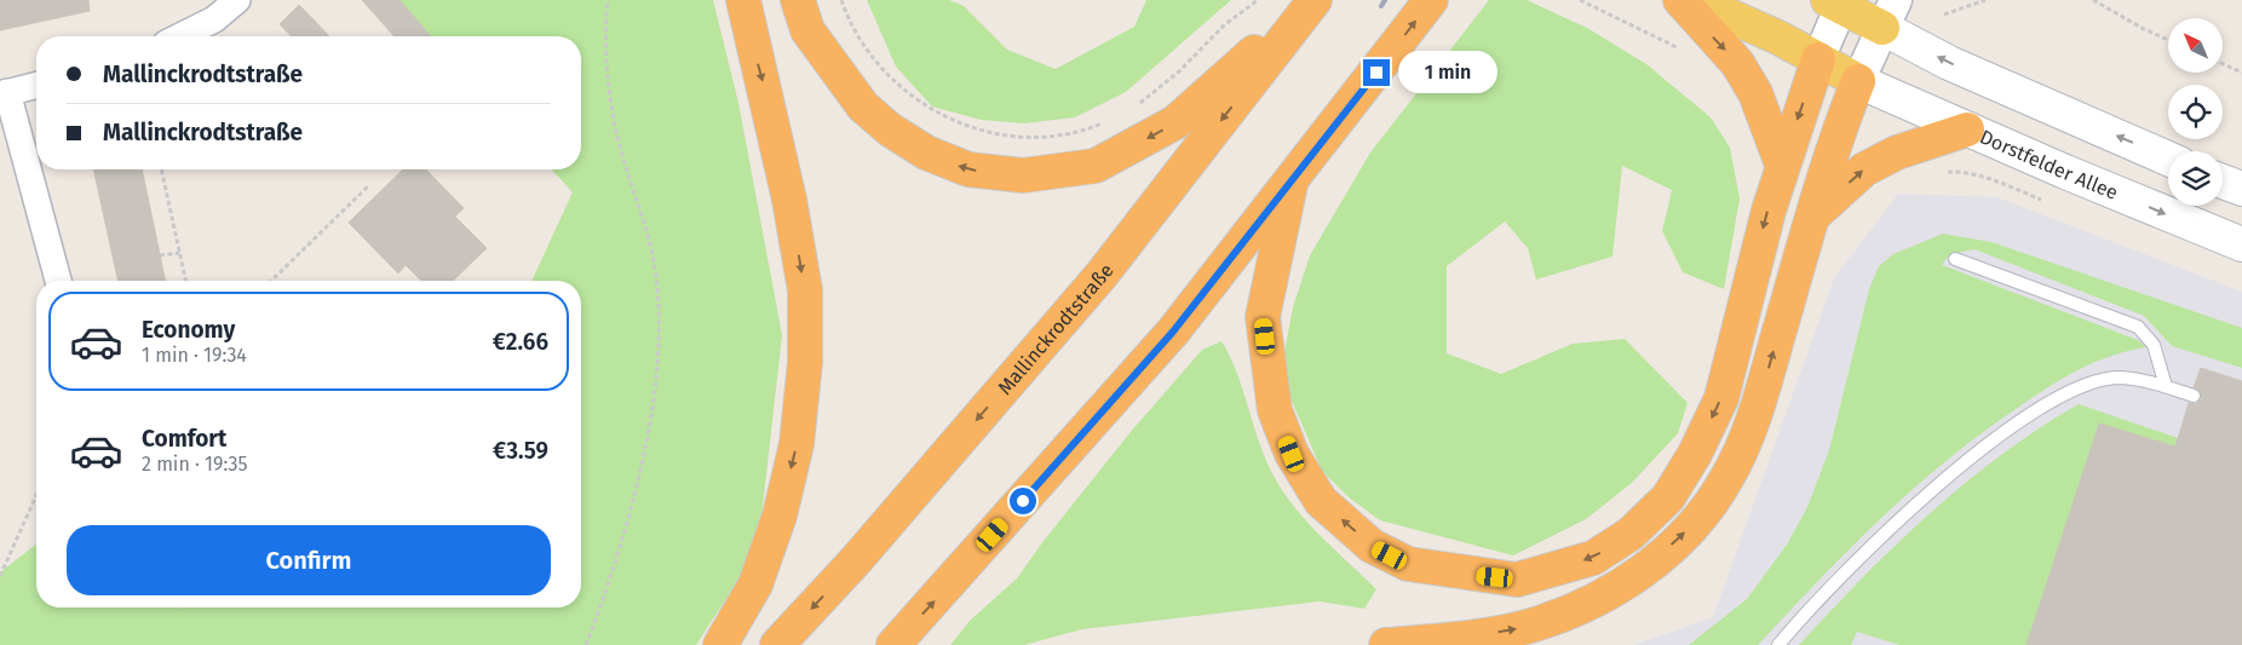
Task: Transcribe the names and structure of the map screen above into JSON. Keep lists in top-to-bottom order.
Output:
{
  "streets": {
    "highway": ["Mallinckrodtstraße"],
    "main road": ["Dorstfelder Allee"]
  },
  "north": "top left",
  "page": {
    "banner": ["Mallinckrodtstraße", "Mallinckrodtstraße"],
    "bubble": "1 min",
    "list": [
      {
        "name": "Economy",
        "note": "1 min · 19:34",
        "value": "€2.66"
      },
      {
        "name": "Comfort",
        "note": "2 min · 19:35",
        "value": "€3.59"
      }
    ],
    "buttons": "Confirm"
  }
}
